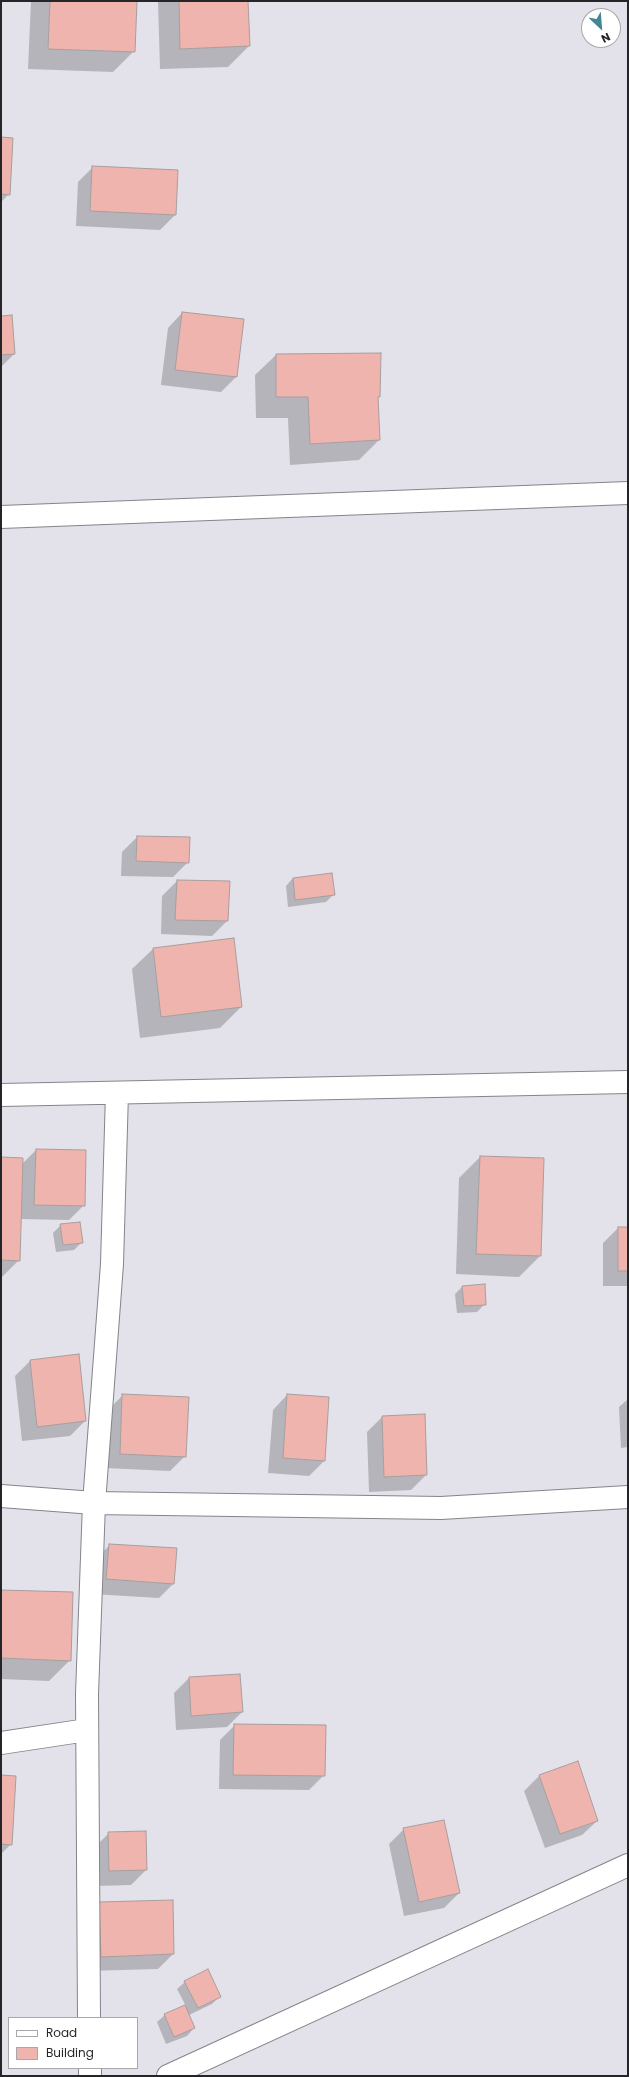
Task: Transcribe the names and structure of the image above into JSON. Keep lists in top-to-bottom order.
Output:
{
  "legend": ["Road", "Building"],
  "north": "bottom right"
}
